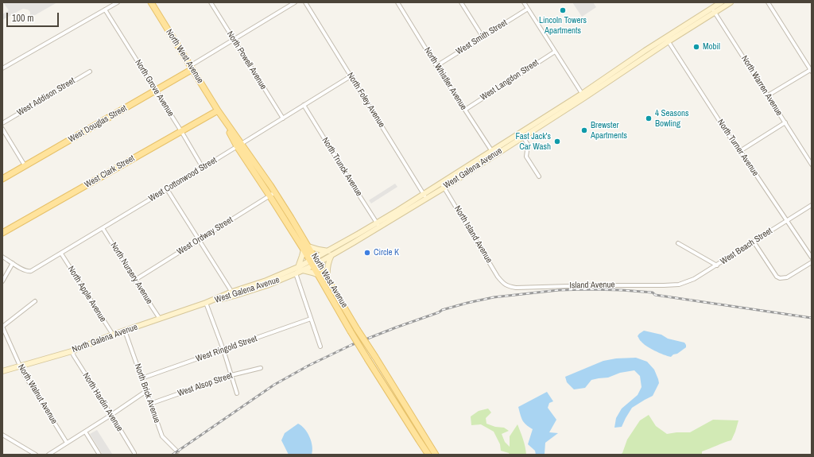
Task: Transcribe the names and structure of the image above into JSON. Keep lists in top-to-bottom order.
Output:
{
  "streets": {
    "main road": [
      "North West Avenue",
      "West Douglas Street",
      "West Galena Avenue",
      "West Clark Street",
      "North Galena Avenue"
    ],
    "street": [
      "West Smith Street",
      "North Powell Avenue",
      "North Whistler Avenue",
      "West Langdon Street",
      "North Warren Avenue",
      "North Grove Avenue",
      "West Addison Street",
      "North Foley Avenue",
      "North Turner Avenue",
      "North Trunck Avenue",
      "West Cottonwood Street",
      "North Island Avenue",
      "West Ordway Street",
      "West Beach Street",
      "North Nursery Avenue",
      "Island Avenue",
      "North Apple Avenue",
      "West Ringold Street",
      "West Alsop Street",
      "North Brick Avenue",
      "North Walnut Avenue",
      "North Hardin Avenue"
    ]
  },
  "crossings": [
    ["West Smith Street", "North Whistler Avenue"],
    ["North West Avenue", "West Douglas Street"],
    ["North West Avenue", "West Galena Avenue"],
    ["North West Avenue", "West Clark Street"],
    ["North West Avenue", "West Cottonwood Street"],
    ["North West Avenue", "West Ordway Street"],
    ["North Powell Avenue", "West Douglas Street"],
    ["North Powell Avenue", "West Cottonwood Street"],
    ["North Whistler Avenue", "West Langdon Street"],
    ["North Whistler Avenue", "West Galena Avenue"],
    ["North Warren Avenue", "West Galena Avenue"],
    ["North Grove Avenue", "West Douglas Street"],
    ["North Grove Avenue", "West Clark Street"],
    ["North Grove Avenue", "West Cottonwood Street"],
    ["North Foley Avenue", "West Galena Avenue"],
    ["North Foley Avenue", "West Cottonwood Street"],
    ["North Turner Avenue", "West Galena Avenue"],
    ["North Turner Avenue", "West Beach Street"],
    ["North Trunck Avenue", "West Galena Avenue"],
    ["North Trunck Avenue", "West Cottonwood Street"],
    ["West Galena Avenue", "North Island Avenue"],
    ["West Galena Avenue", "North Galena Avenue"],
    ["West Cottonwood Street", "North Nursery Avenue"],
    ["West Cottonwood Street", "North Apple Avenue"],
    ["North Island Avenue", "Island Avenue"],
    ["West Ordway Street", "North Nursery Avenue"],
    ["West Beach Street", "Island Avenue"],
    ["North Nursery Avenue", "North Galena Avenue"],
    ["North Apple Avenue", "North Galena Avenue"],
    ["North Galena Avenue", "North Brick Avenue"],
    ["North Galena Avenue", "North Walnut Avenue"],
    ["North Galena Avenue", "North Hardin Avenue"],
    ["West Ringold Street", "North Brick Avenue"],
    ["West Alsop Street", "North Brick Avenue"]
  ],
  "places": [
    "Lincoln Towers Apartments",
    "Mobil",
    "4 Seasons Bowling",
    "Brewster Apartments",
    "Fast Jack's Car Wash",
    "Circle K"
  ],
  "scale_bar": "100 m"
}
